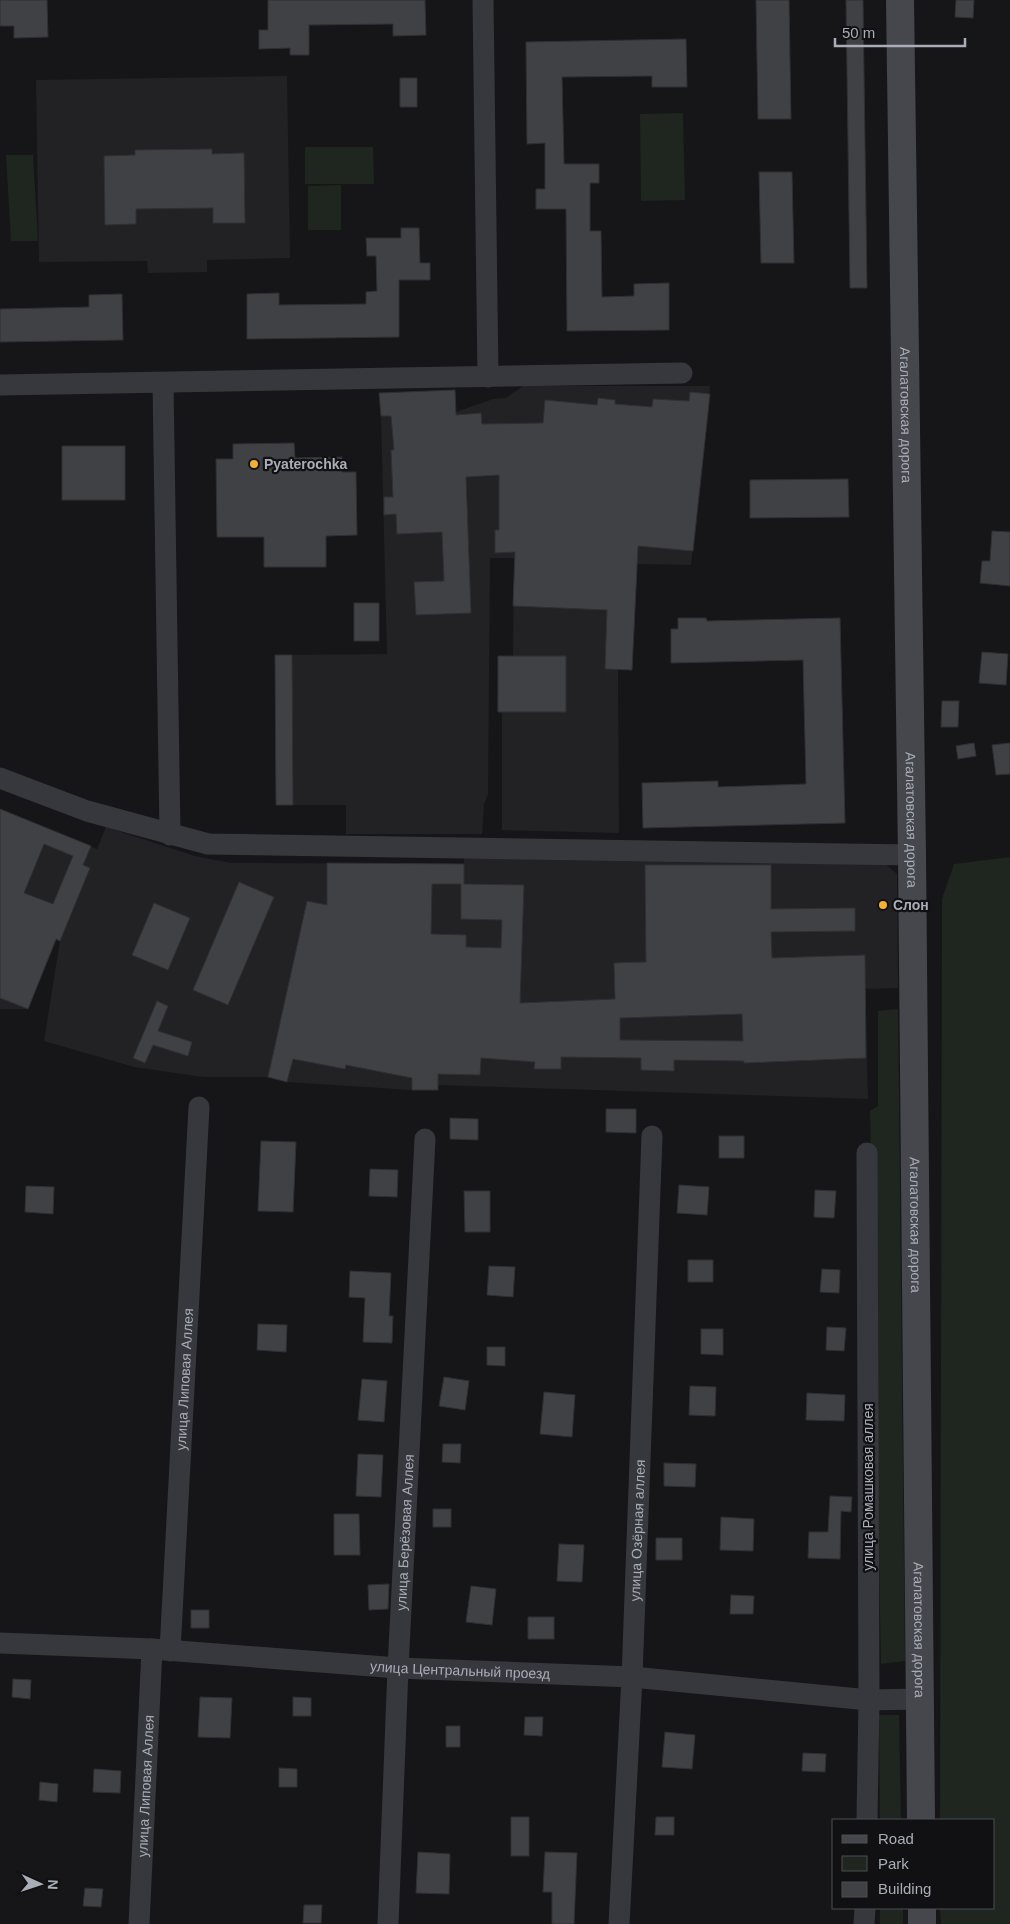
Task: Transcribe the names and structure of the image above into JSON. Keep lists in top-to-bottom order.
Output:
{
  "streets": {
    "main road": ["Агалатовская дорога"],
    "street": [
      "улица Липовая Аллея",
      "улица Ромашковая аллея",
      "улица Озёрная аллея",
      "улица Берёзовая Аллея",
      "улица Центральный проезд"
    ]
  },
  "crossings": [
    ["Агалатовская дорога", "улица Центральный проезд"],
    ["улица Липовая Аллея", "улица Центральный проезд"],
    ["улица Ромашковая аллея", "улица Центральный проезд"],
    ["улица Озёрная аллея", "улица Центральный проезд"],
    ["улица Берёзовая Аллея", "улица Центральный проезд"]
  ],
  "places": ["Pyaterochka", "Слон"],
  "legend": ["Road", "Park", "Building"],
  "scale_bar": "50 m",
  "north": "right"
}
